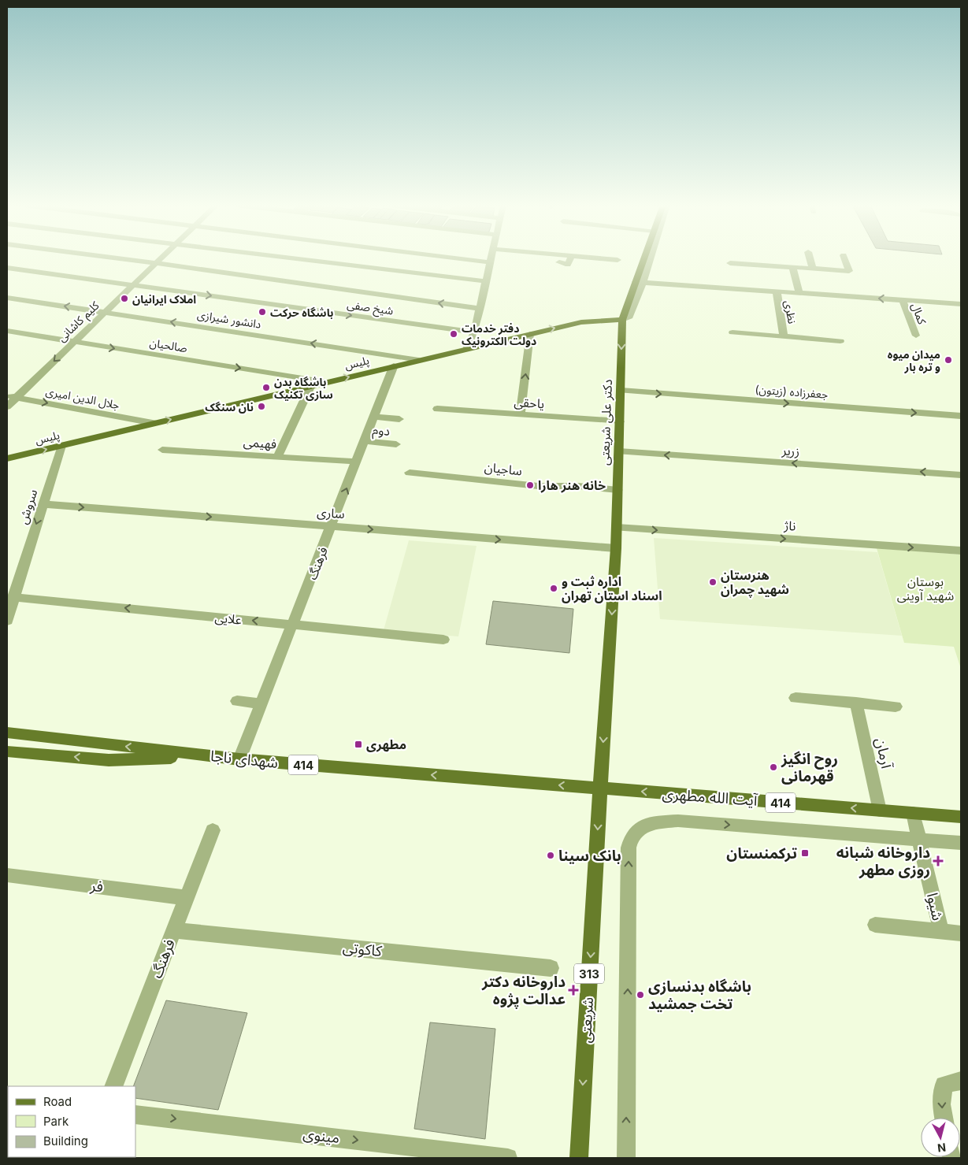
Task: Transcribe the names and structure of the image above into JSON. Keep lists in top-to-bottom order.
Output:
{
  "streets": {
    "main road": [
      "پلیس",
      "دکتر علی شریعتی",
      "شهدای ناجا",
      "414",
      "آیت الله مطهری",
      "313",
      "شریعتی"
    ],
    "street": [
      "شیخ صفی",
      "نظری",
      "کمال",
      "دانشور شیرازی",
      "کلیم کاشانی",
      "صالحیان",
      "جعفرزاده (زیتون)",
      "جلال الدین امیری",
      "یاحقی",
      "دوم",
      "فهیمی",
      "زریر",
      "ساجیان",
      "سروش",
      "ساری",
      "ناژ",
      "فرهنگ",
      "علایی",
      "آرمان",
      "فر",
      "شیوا",
      "کاکوتی",
      "مینوی"
    ]
  },
  "crossings": [
    ["شیخ صفی", "کلیم کاشانی"],
    ["دانشور شیرازی", "کلیم کاشانی"],
    ["دانشور شیرازی", "پلیس"],
    ["کلیم کاشانی", "صالحیان"],
    ["کلیم کاشانی", "جلال الدین امیری"],
    ["صالحیان", "پلیس"],
    ["پلیس", "جلال الدین امیری"],
    ["پلیس", "دکتر علی شریعتی"],
    ["پلیس", "سروش"],
    ["پلیس", "فرهنگ"],
    ["جعفرزاده (زیتون)", "دکتر علی شریعتی"],
    ["یاحقی", "دکتر علی شریعتی"],
    ["دکتر علی شریعتی", "زریر"],
    ["دکتر علی شریعتی", "ساجیان"],
    ["دکتر علی شریعتی", "ساری"],
    ["دکتر علی شریعتی", "ناژ"],
    ["دکتر علی شریعتی", "شهدای ناجا"],
    ["دکتر علی شریعتی", "آیت الله مطهری"],
    ["دکتر علی شریعتی", "شریعتی"],
    ["دوم", "فرهنگ"],
    ["فهیمی", "فرهنگ"],
    ["سروش", "ساری"],
    ["سروش", "علایی"],
    ["ساری", "فرهنگ"],
    ["فرهنگ", "علایی"],
    ["فرهنگ", "شهدای ناجا"],
    ["فرهنگ", "فر"],
    ["فرهنگ", "کاکوتی"],
    ["آرمان", "آیت الله مطهری"],
    ["شهدای ناجا", "آیت الله مطهری"],
    ["شهدای ناجا", "شریعتی"],
    ["آیت الله مطهری", "شیوا"],
    ["آیت الله مطهری", "شریعتی"]
  ],
  "one_way": [
    "کلیم کاشانی",
    "پلیس",
    "جلال الدین امیری",
    "دکتر علی شریعتی",
    "زریر",
    "سروش",
    "ساری",
    "ناژ",
    "علایی",
    "آیت الله مطهری",
    "شریعتی",
    "مینوی"
  ],
  "parks": ["بوستان شهید آوینی"],
  "places": {
    "other": [
      "املاک ایرانیان",
      "باشگاه حرکت",
      "دفتر خدمات دولت الکترونیک",
      "میدان میوه و تره بار",
      "باشگاه بدن سازی تکنیک",
      "نان سنگک",
      "خانه هنر هارا",
      "هنرستان شهید چمران",
      "اداره ثبت و اسناد استان تهران",
      "روح انگیز قهرمانی",
      "بانک سینا",
      "باشگاه بدنسازى تخت جمشيد"
    ],
    "transit": ["مطهری", "ترکمنستان"],
    "health": ["داروخانه شبانه روزی مطهر", "داروخانه دکتر عدالت پژوه"]
  },
  "legend": ["Road", "Park", "Building"],
  "north": "bottom"
}
